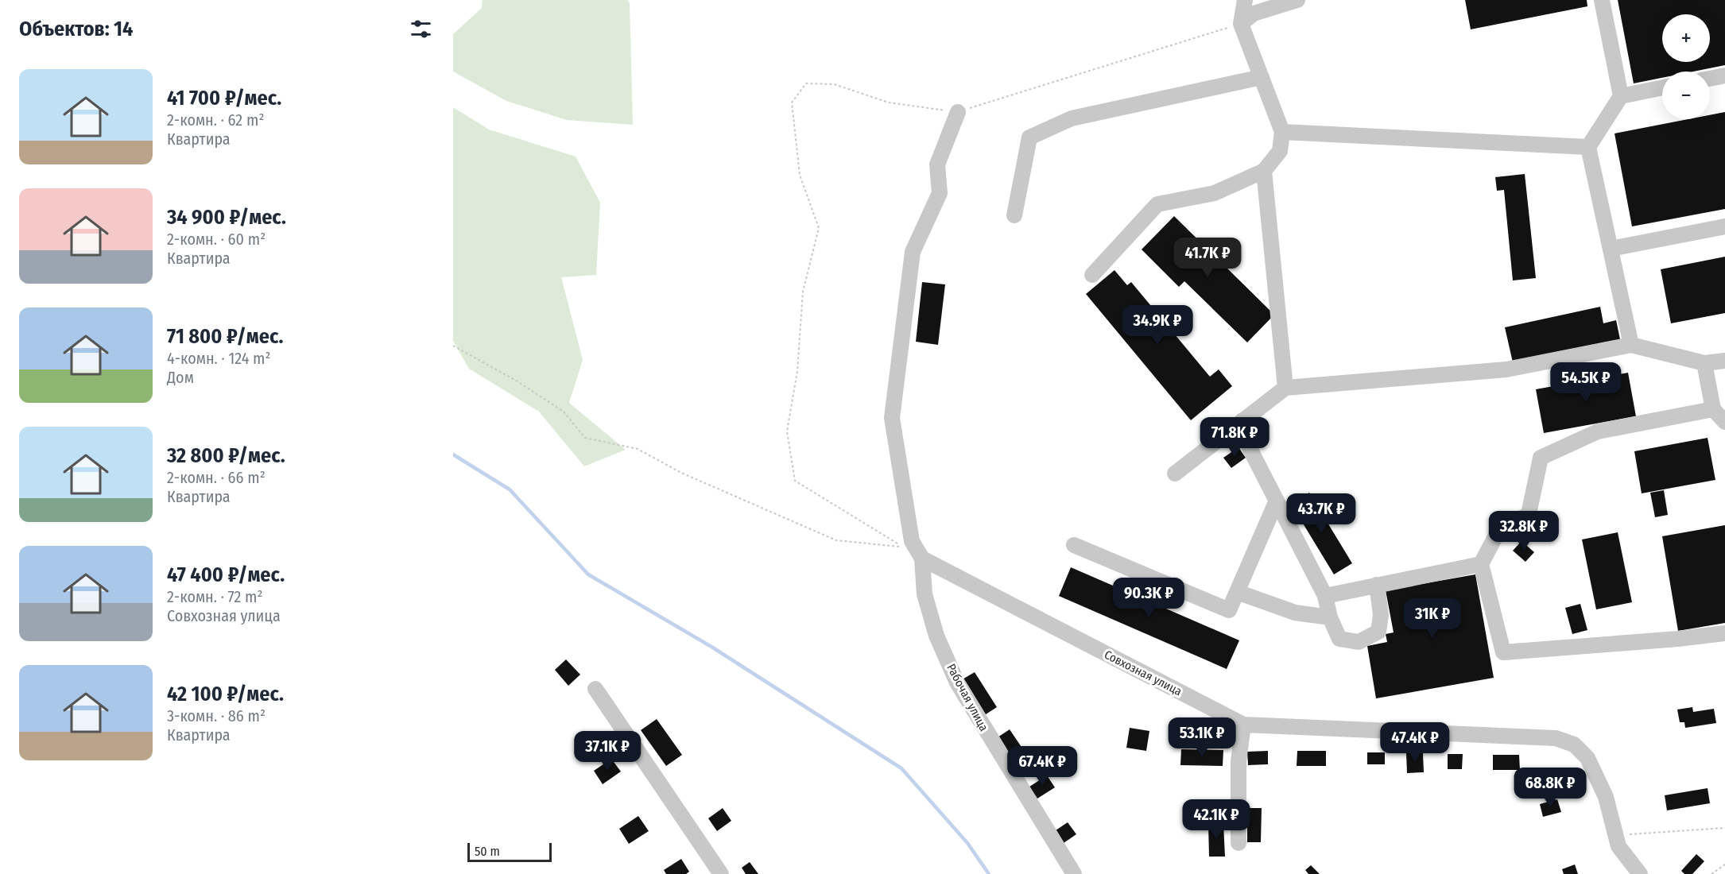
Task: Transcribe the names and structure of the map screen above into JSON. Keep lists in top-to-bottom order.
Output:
{
  "streets": {
    "street": ["Совхозная улица", "Рабочая улица"]
  },
  "crossings": [
    ["Совхозная улица", "Рабочая улица"]
  ],
  "scale_bar": "50 m",
  "page": {
    "heading": "Объектов: 14",
    "map_buttons": ["+", "−"],
    "list": [
      {
        "name": "41 700 ₽/мес.",
        "note": "2-комн. · 62 m² · Квартира"
      },
      {
        "name": "34 900 ₽/мес.",
        "note": "2-комн. · 60 m² · Квартира"
      },
      {
        "name": "71 800 ₽/мес.",
        "note": "4-комн. · 124 m² · Дом"
      },
      {
        "name": "32 800 ₽/мес.",
        "note": "2-комн. · 66 m² · Квартира"
      },
      {
        "name": "47 400 ₽/мес.",
        "note": "2-комн. · 72 m² · Совхозная улица"
      },
      {
        "name": "42 100 ₽/мес.",
        "note": "3-комн. · 86 m² · Квартира"
      }
    ],
    "price": [
      "41.7K ₽",
      "34.9K ₽",
      "54.5K ₽",
      "71.8K ₽",
      "43.7K ₽",
      "32.8K ₽",
      "90.3K ₽",
      "31K ₽",
      "53.1K ₽",
      "47.4K ₽",
      "37.1K ₽",
      "67.4K ₽",
      "68.8K ₽",
      "42.1K ₽"
    ],
    "scale": "50 m"
  }
}
